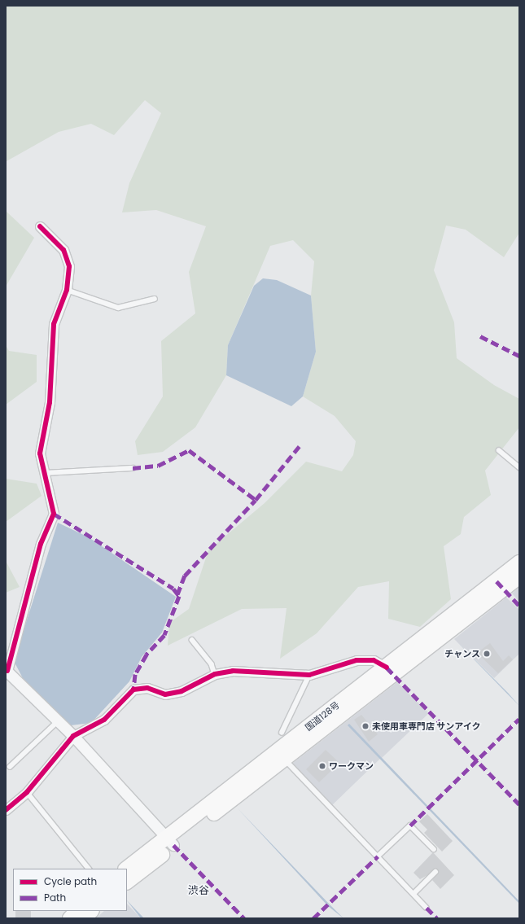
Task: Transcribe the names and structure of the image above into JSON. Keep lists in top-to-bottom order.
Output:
{
  "streets": {
    "highway": ["国道128号"]
  },
  "districts": ["渋谷"],
  "places": ["チャンス", "未使用車専門店 サンアイク", "ワークマン"],
  "legend": ["Cycle path", "Path"]
}
